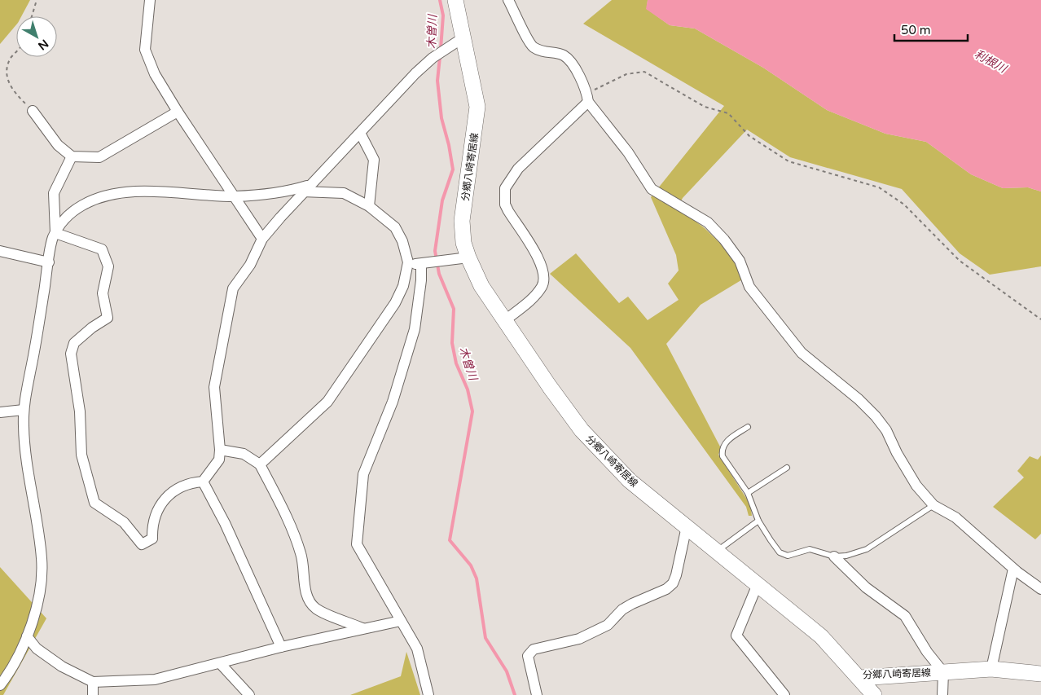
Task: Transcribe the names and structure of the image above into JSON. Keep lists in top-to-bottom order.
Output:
{
  "streets": {
    "main road": ["分郷八崎寄居線"]
  },
  "water": ["木曽川", "利根川"],
  "scale_bar": "50 m",
  "north": "bottom right"
}
